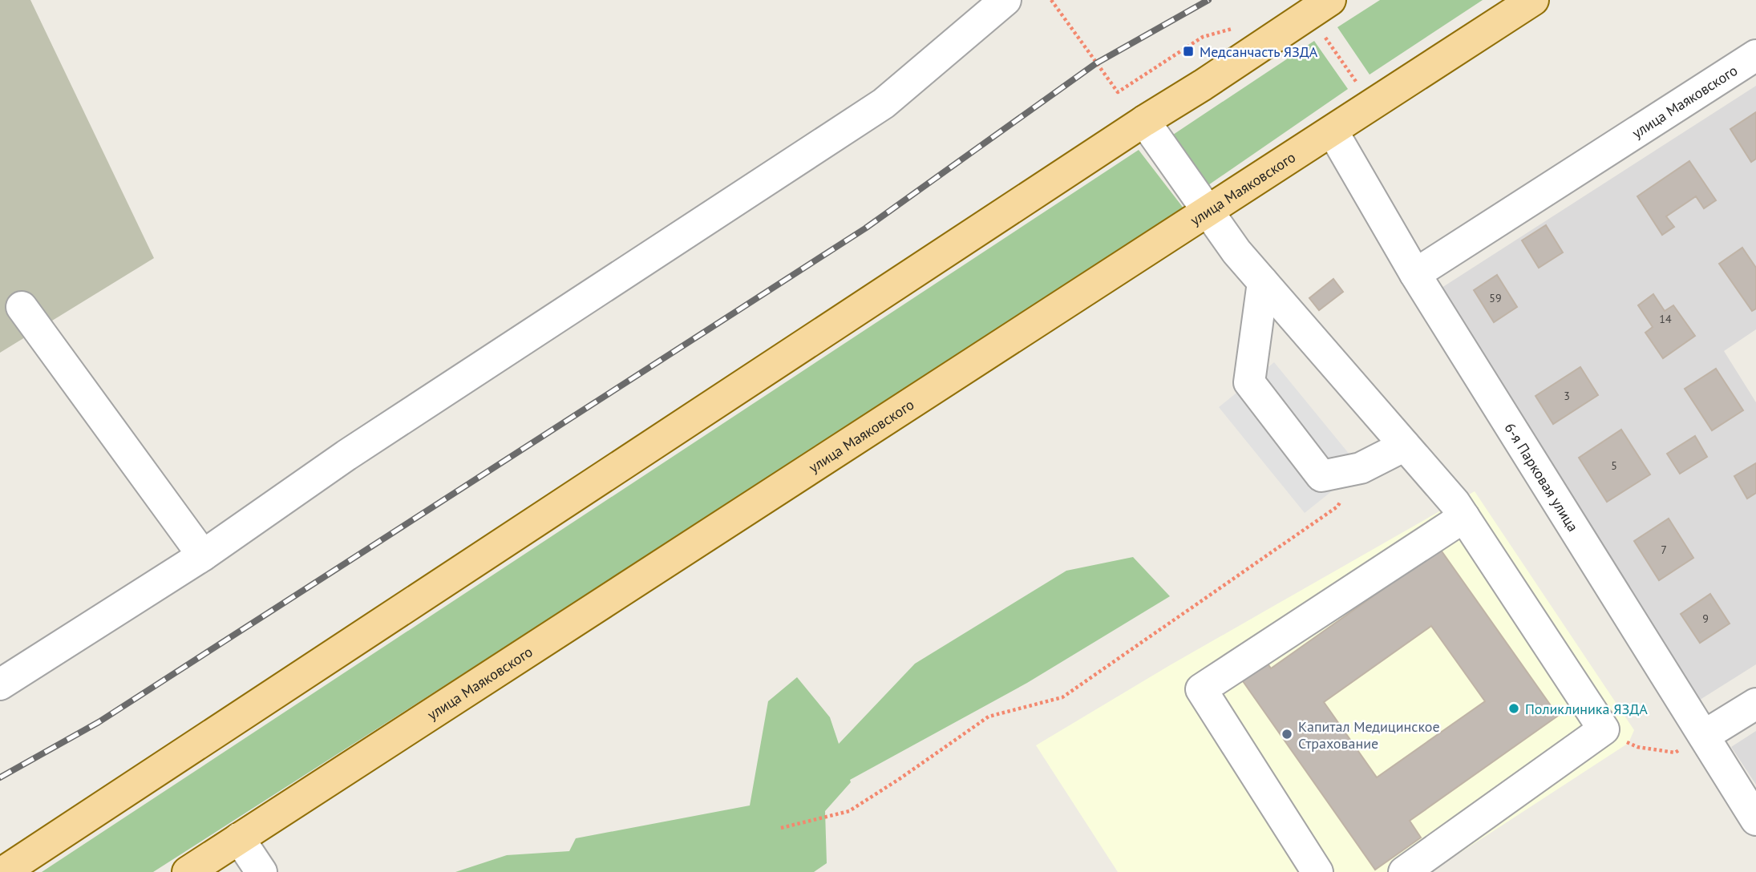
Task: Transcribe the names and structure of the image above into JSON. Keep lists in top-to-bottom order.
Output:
{
  "streets": {
    "main road": ["улица Маяковского"],
    "street": ["6-я Парковая улица"]
  },
  "crossings": [
    ["улица Маяковского", "6-я Парковая улица"]
  ],
  "places": {
    "transit": ["Медсанчасть ЯЗДА"],
    "other": ["Поликлиника ЯЗДА", "Капитал Медицинское Страхование"]
  },
  "house_numbers": [
    "59",
    "14",
    "3",
    "5",
    "7",
    "9"
  ]
}
